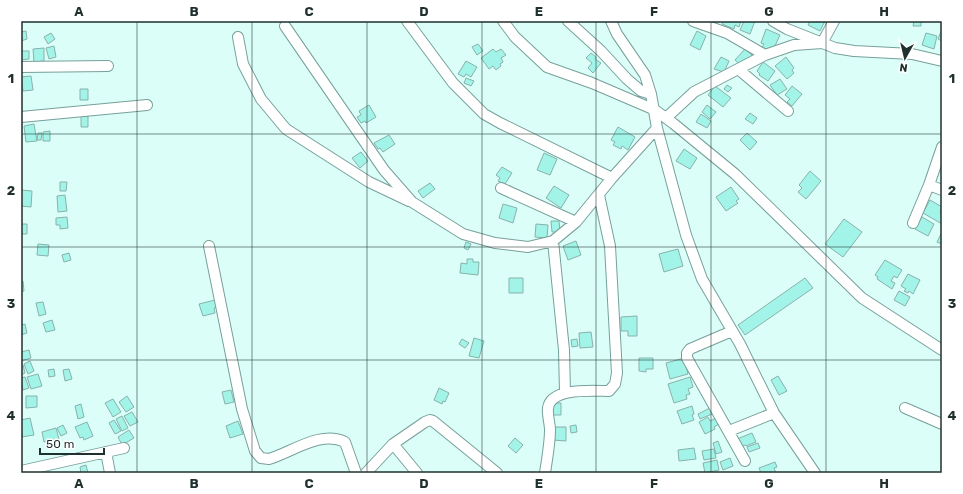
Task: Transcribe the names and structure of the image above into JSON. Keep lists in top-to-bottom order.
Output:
{
  "scale_bar": "50 m",
  "north": "bottom",
  "grid": {
    "columns": [
      "A",
      "B",
      "C",
      "D",
      "E",
      "F",
      "G",
      "H"
    ],
    "rows": [
      "1",
      "2",
      "3",
      "4"
    ]
  }
}
